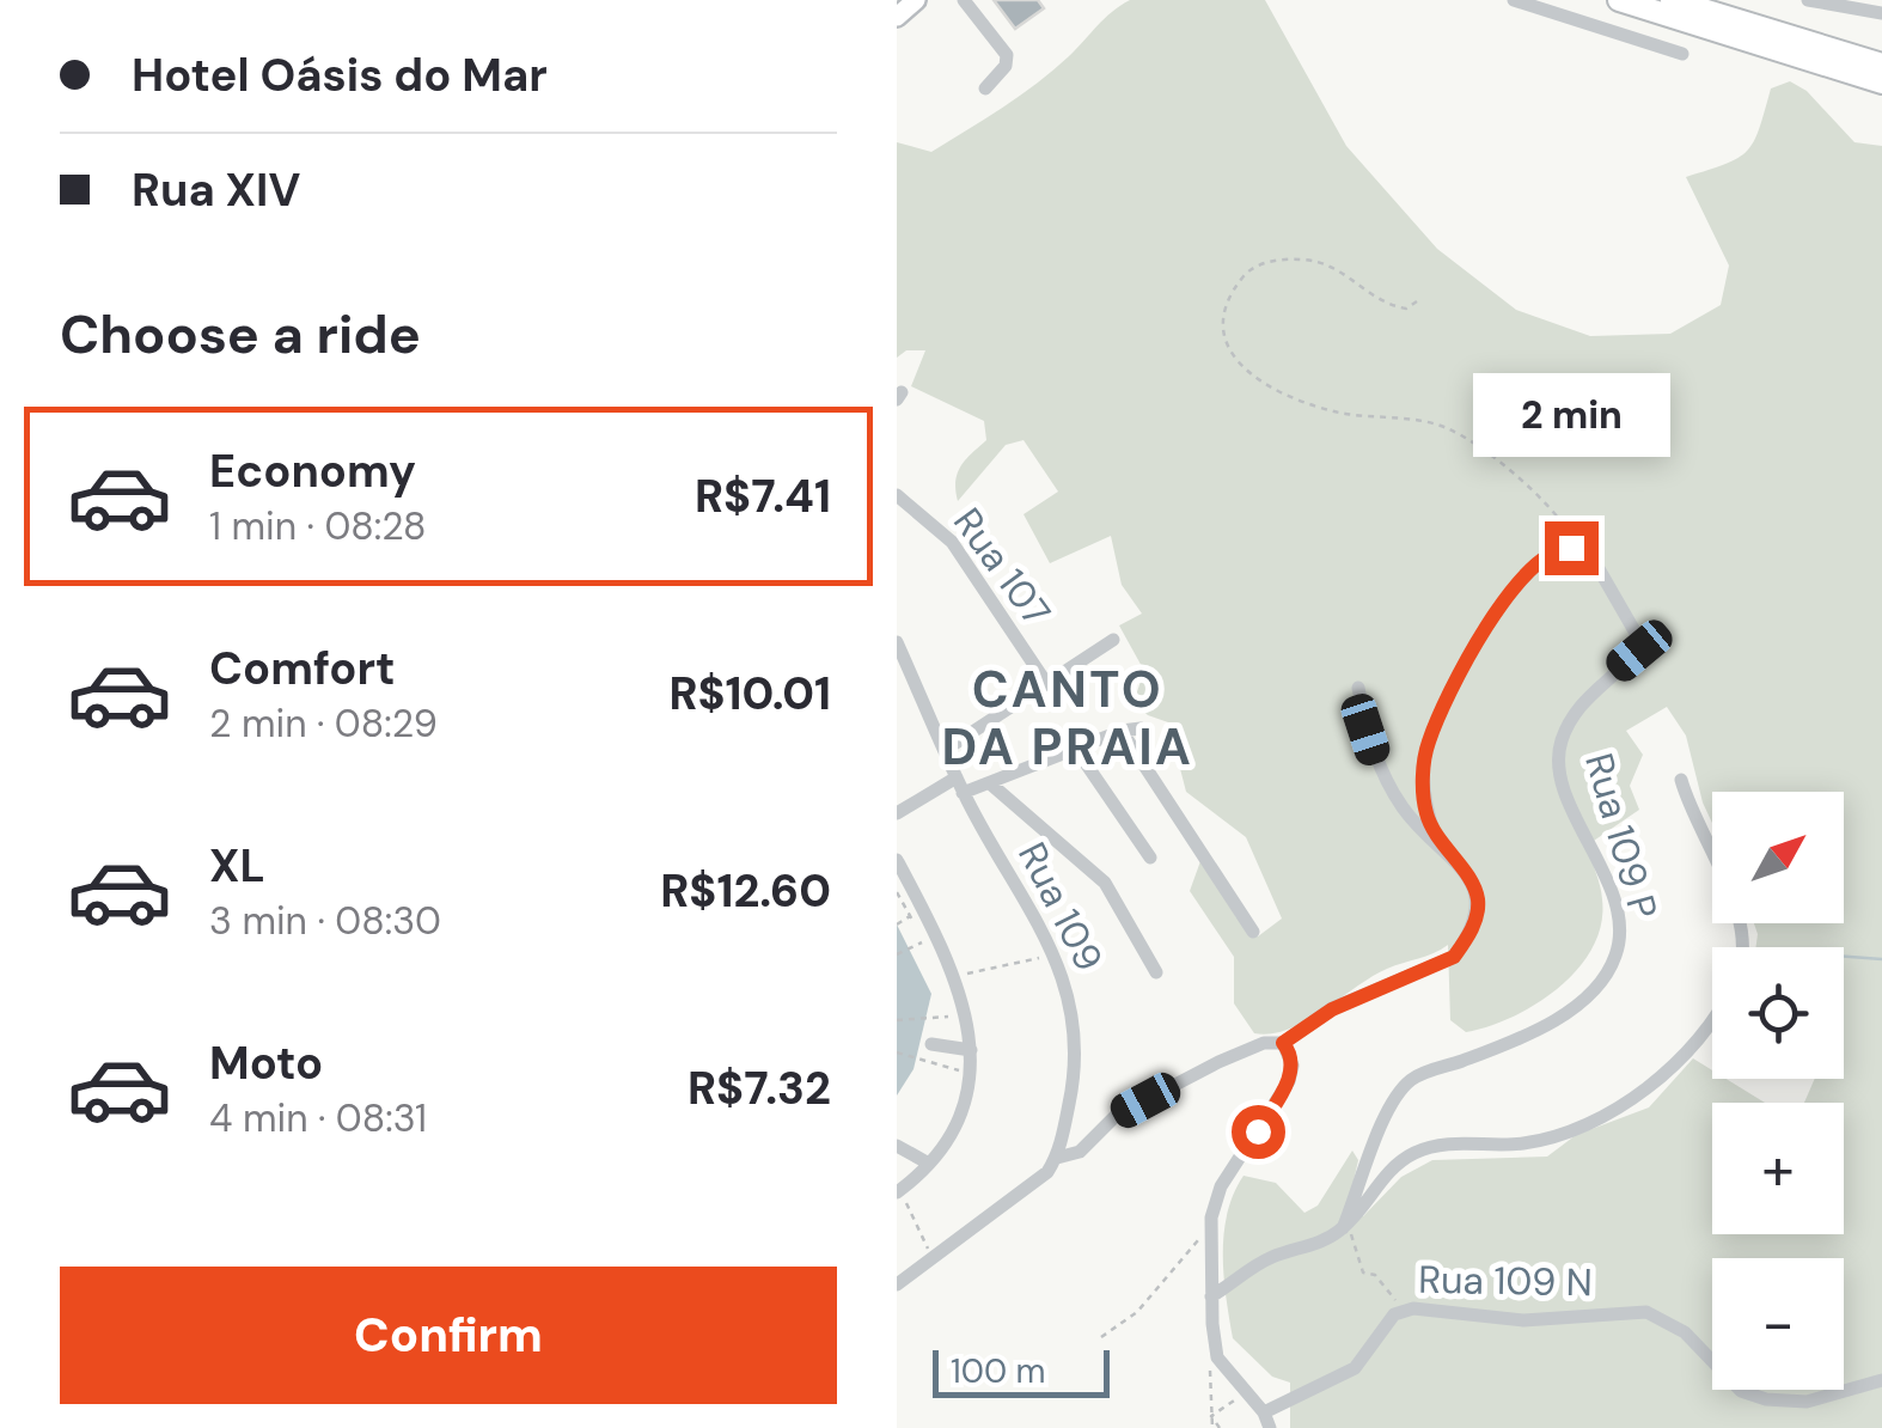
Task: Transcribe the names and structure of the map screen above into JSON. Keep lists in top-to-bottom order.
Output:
{
  "streets": {
    "street": [
      "Rua 107",
      "Rua 109 P",
      "Rua 109",
      "Rua 109 N"
    ]
  },
  "districts": ["CANTO DA PRAIA"],
  "scale_bar": "100 m",
  "north": "top right",
  "page": {
    "banner": ["Hotel Oásis do Mar", "Rua XIV"],
    "heading": "Choose a ride",
    "bubble": "2 min",
    "list": [
      {
        "name": "Economy",
        "note": "1 min · 08:28",
        "value": "R$7.41"
      },
      {
        "name": "Comfort",
        "note": "2 min · 08:29",
        "value": "R$10.01"
      },
      {
        "name": "XL",
        "note": "3 min · 08:30",
        "value": "R$12.60"
      },
      {
        "name": "Moto",
        "note": "4 min · 08:31",
        "value": "R$7.32"
      }
    ],
    "map_buttons": ["+", "−"],
    "buttons": "Confirm",
    "scale": "100 m"
  }
}
